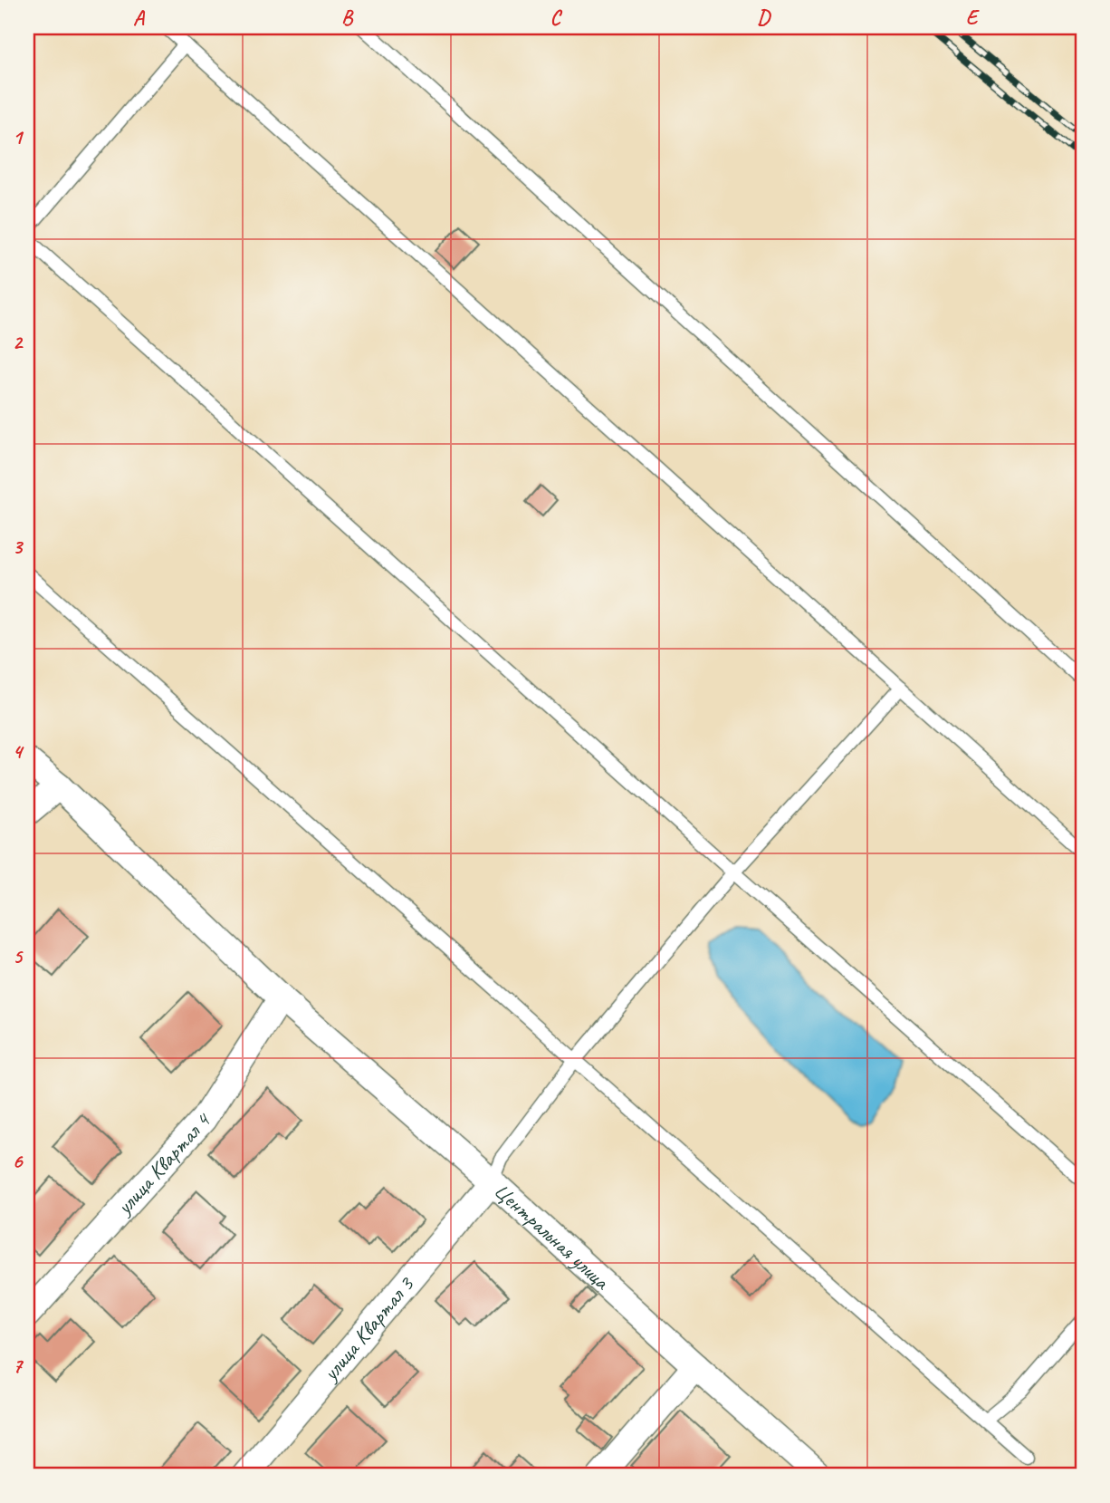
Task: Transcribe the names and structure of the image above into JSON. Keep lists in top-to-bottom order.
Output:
{
  "streets": {
    "street": ["улица Квартал 4", "Центральная улица", "улица Квартал 3"]
  },
  "crossings": [
    ["улица Квартал 4", "Центральная улица"],
    ["Центральная улица", "улица Квартал 3"]
  ],
  "grid": {
    "columns": [
      "A",
      "B",
      "C",
      "D",
      "E"
    ],
    "rows": [
      "1",
      "2",
      "3",
      "4",
      "5",
      "6",
      "7"
    ]
  }
}
